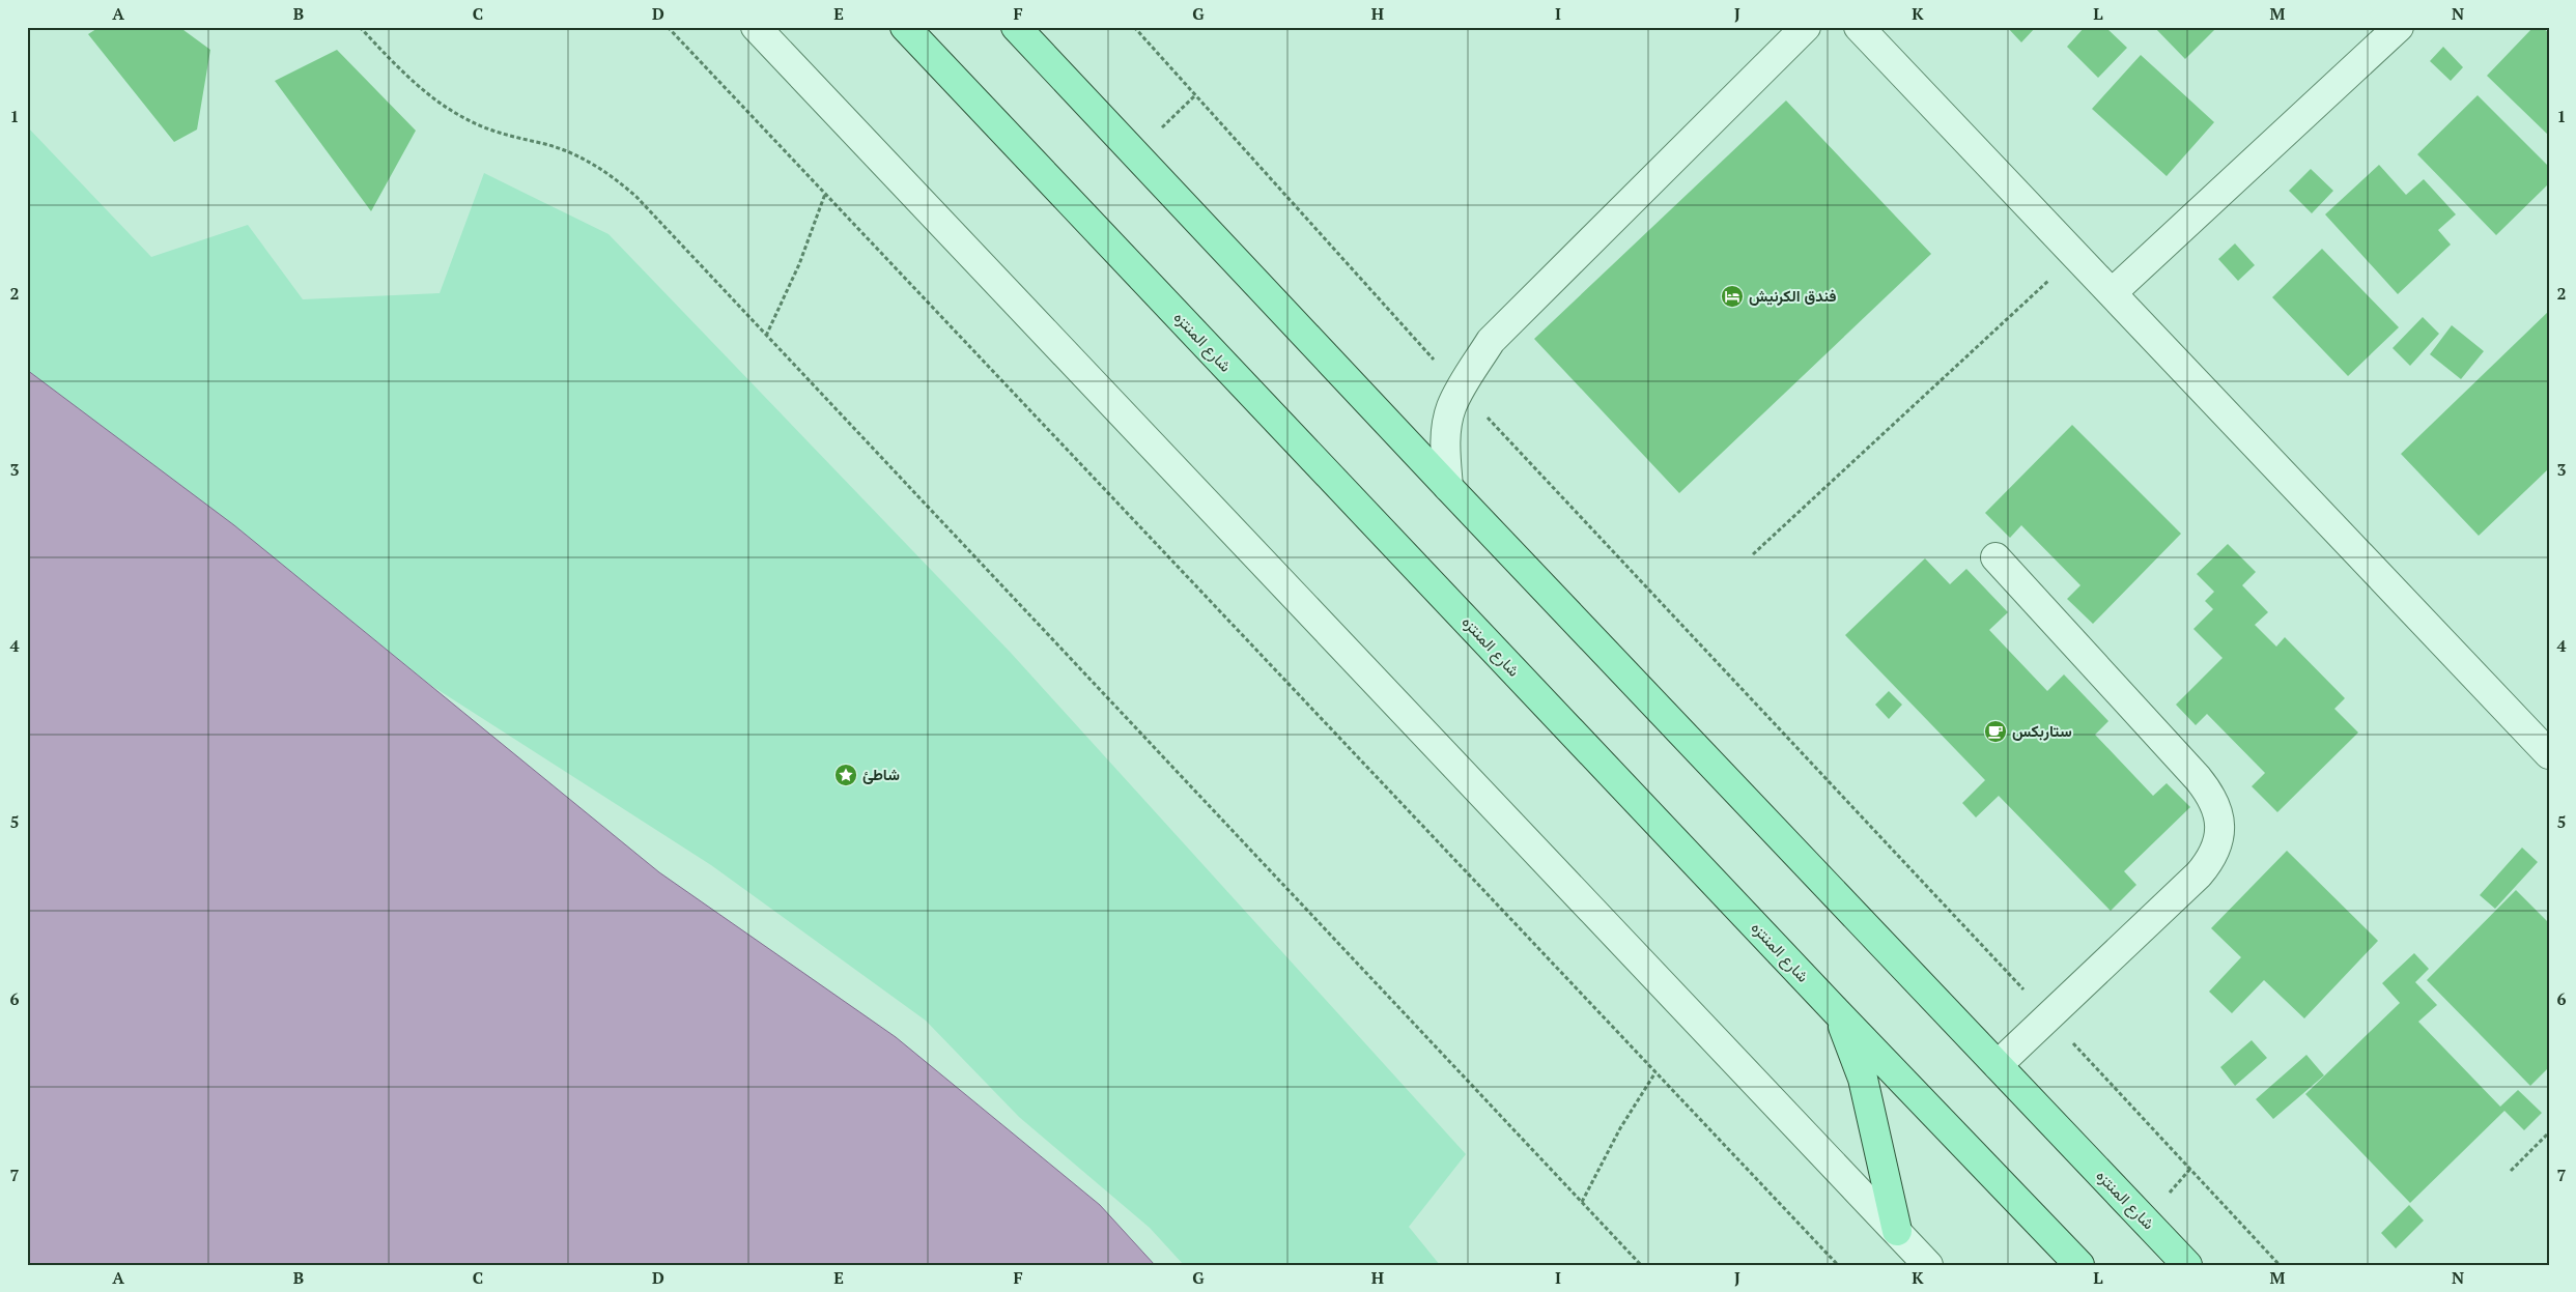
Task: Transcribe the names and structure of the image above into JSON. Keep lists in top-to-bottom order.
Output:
{
  "streets": {
    "main road": ["شارع المنتزه"]
  },
  "places": {
    "hotel": ["فندق الكرنيش"],
    "cafe": ["ستاربكس"],
    "place": ["شاطئ"]
  },
  "grid": {
    "columns": [
      "A",
      "B",
      "C",
      "D",
      "E",
      "F",
      "G",
      "H",
      "I",
      "J",
      "K",
      "L",
      "M",
      "N"
    ],
    "rows": [
      "1",
      "2",
      "3",
      "4",
      "5",
      "6",
      "7"
    ]
  }
}
